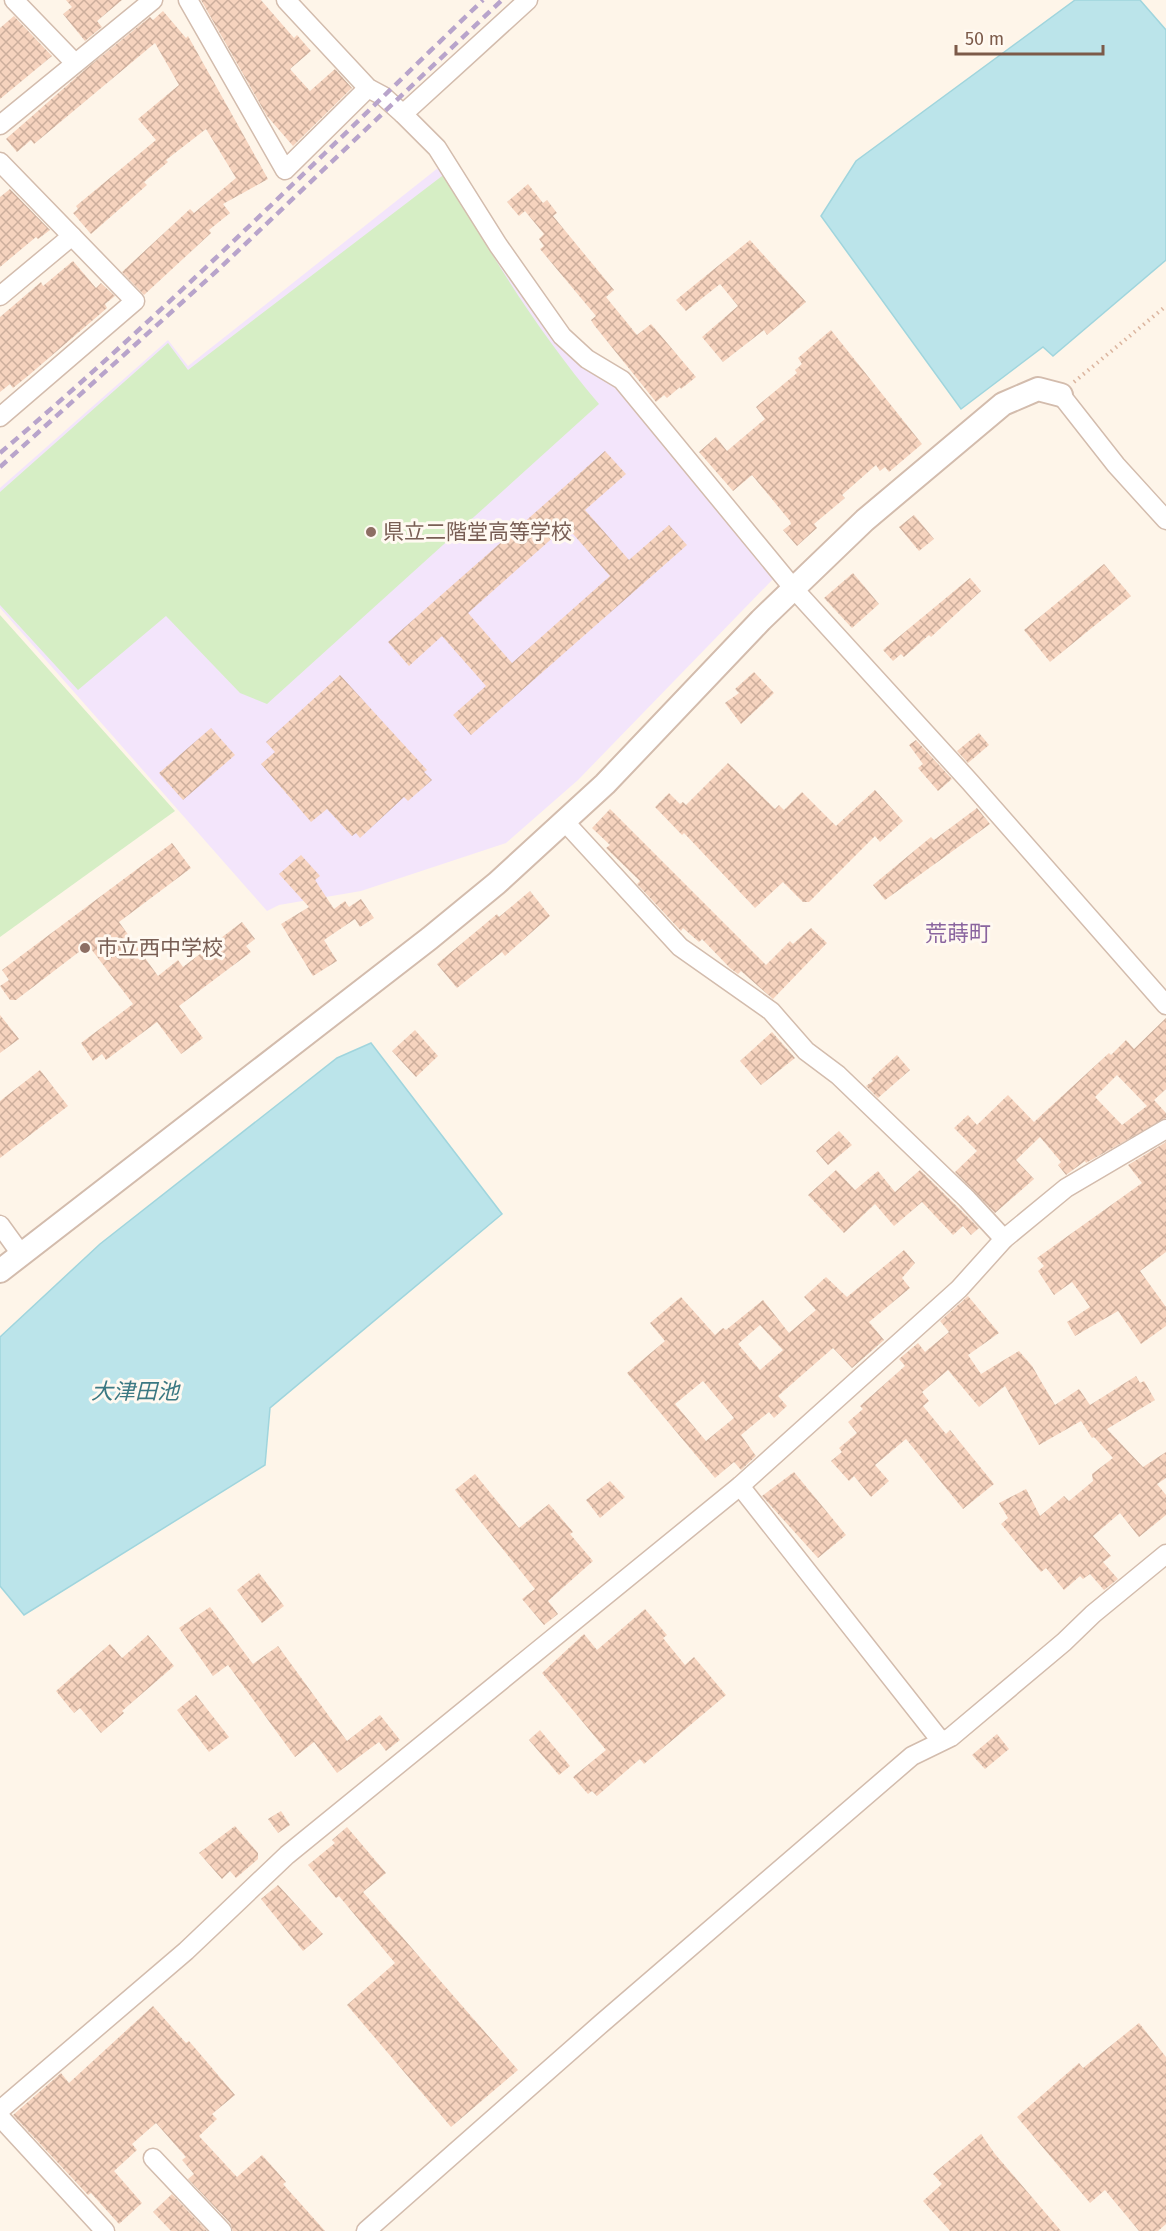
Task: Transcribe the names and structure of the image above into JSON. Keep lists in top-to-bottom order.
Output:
{
  "districts": ["荒蒔町"],
  "water": ["大津田池"],
  "places": ["県立二階堂高等学校", "市立西中学校"],
  "scale_bar": "50 m"
}
